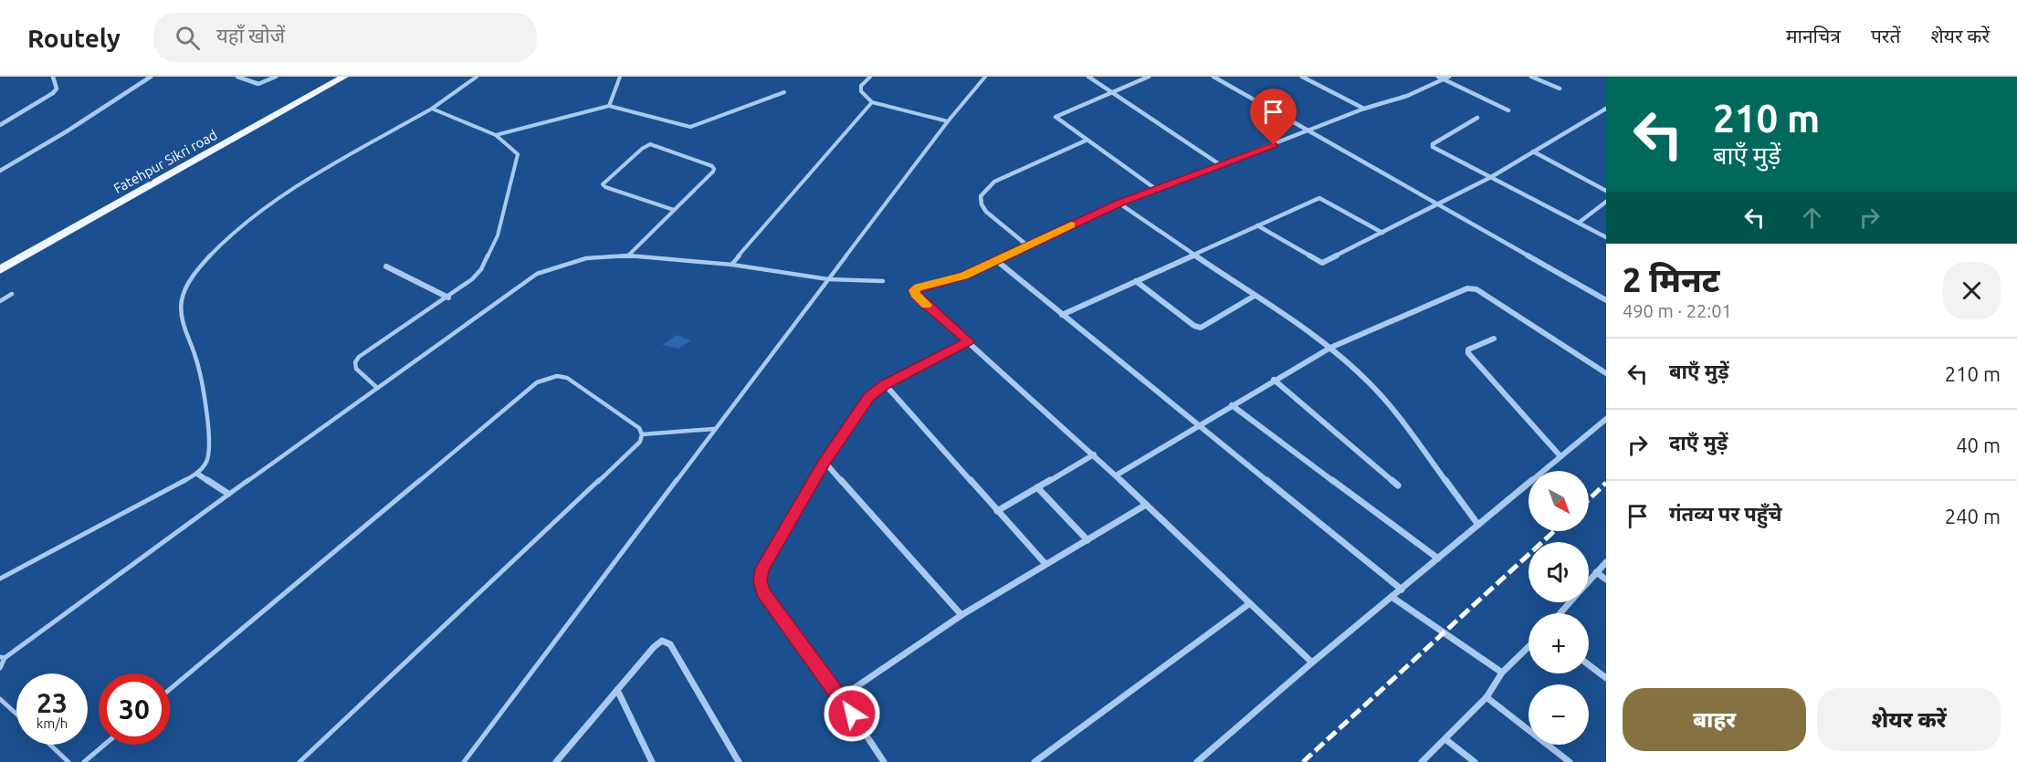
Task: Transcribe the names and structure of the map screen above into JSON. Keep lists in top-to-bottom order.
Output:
{
  "streets": {
    "main road": ["Fatehpur Sikri road"]
  },
  "north": "bottom right",
  "page": {
    "header": "Routely",
    "search": "यहाँ खोजें",
    "nav": ["मानचित्र", "परतें", "शेयर करें"],
    "turn": ["210 m", "बाएँ मुड़ें"],
    "heading": ["2 मिनट", "490 m · 22:01"],
    "list": [
      {
        "name": "बाएँ मुड़ें",
        "value": "210 m"
      },
      {
        "name": "दाएँ मुड़ें",
        "value": "40 m"
      },
      {
        "name": "गंतव्य पर पहुँचे",
        "value": "240 m"
      }
    ],
    "map_buttons": ["+", "−"],
    "speed": "23 km/h",
    "limit": "30",
    "buttons": ["बाहर", "शेयर करें"]
  }
}
